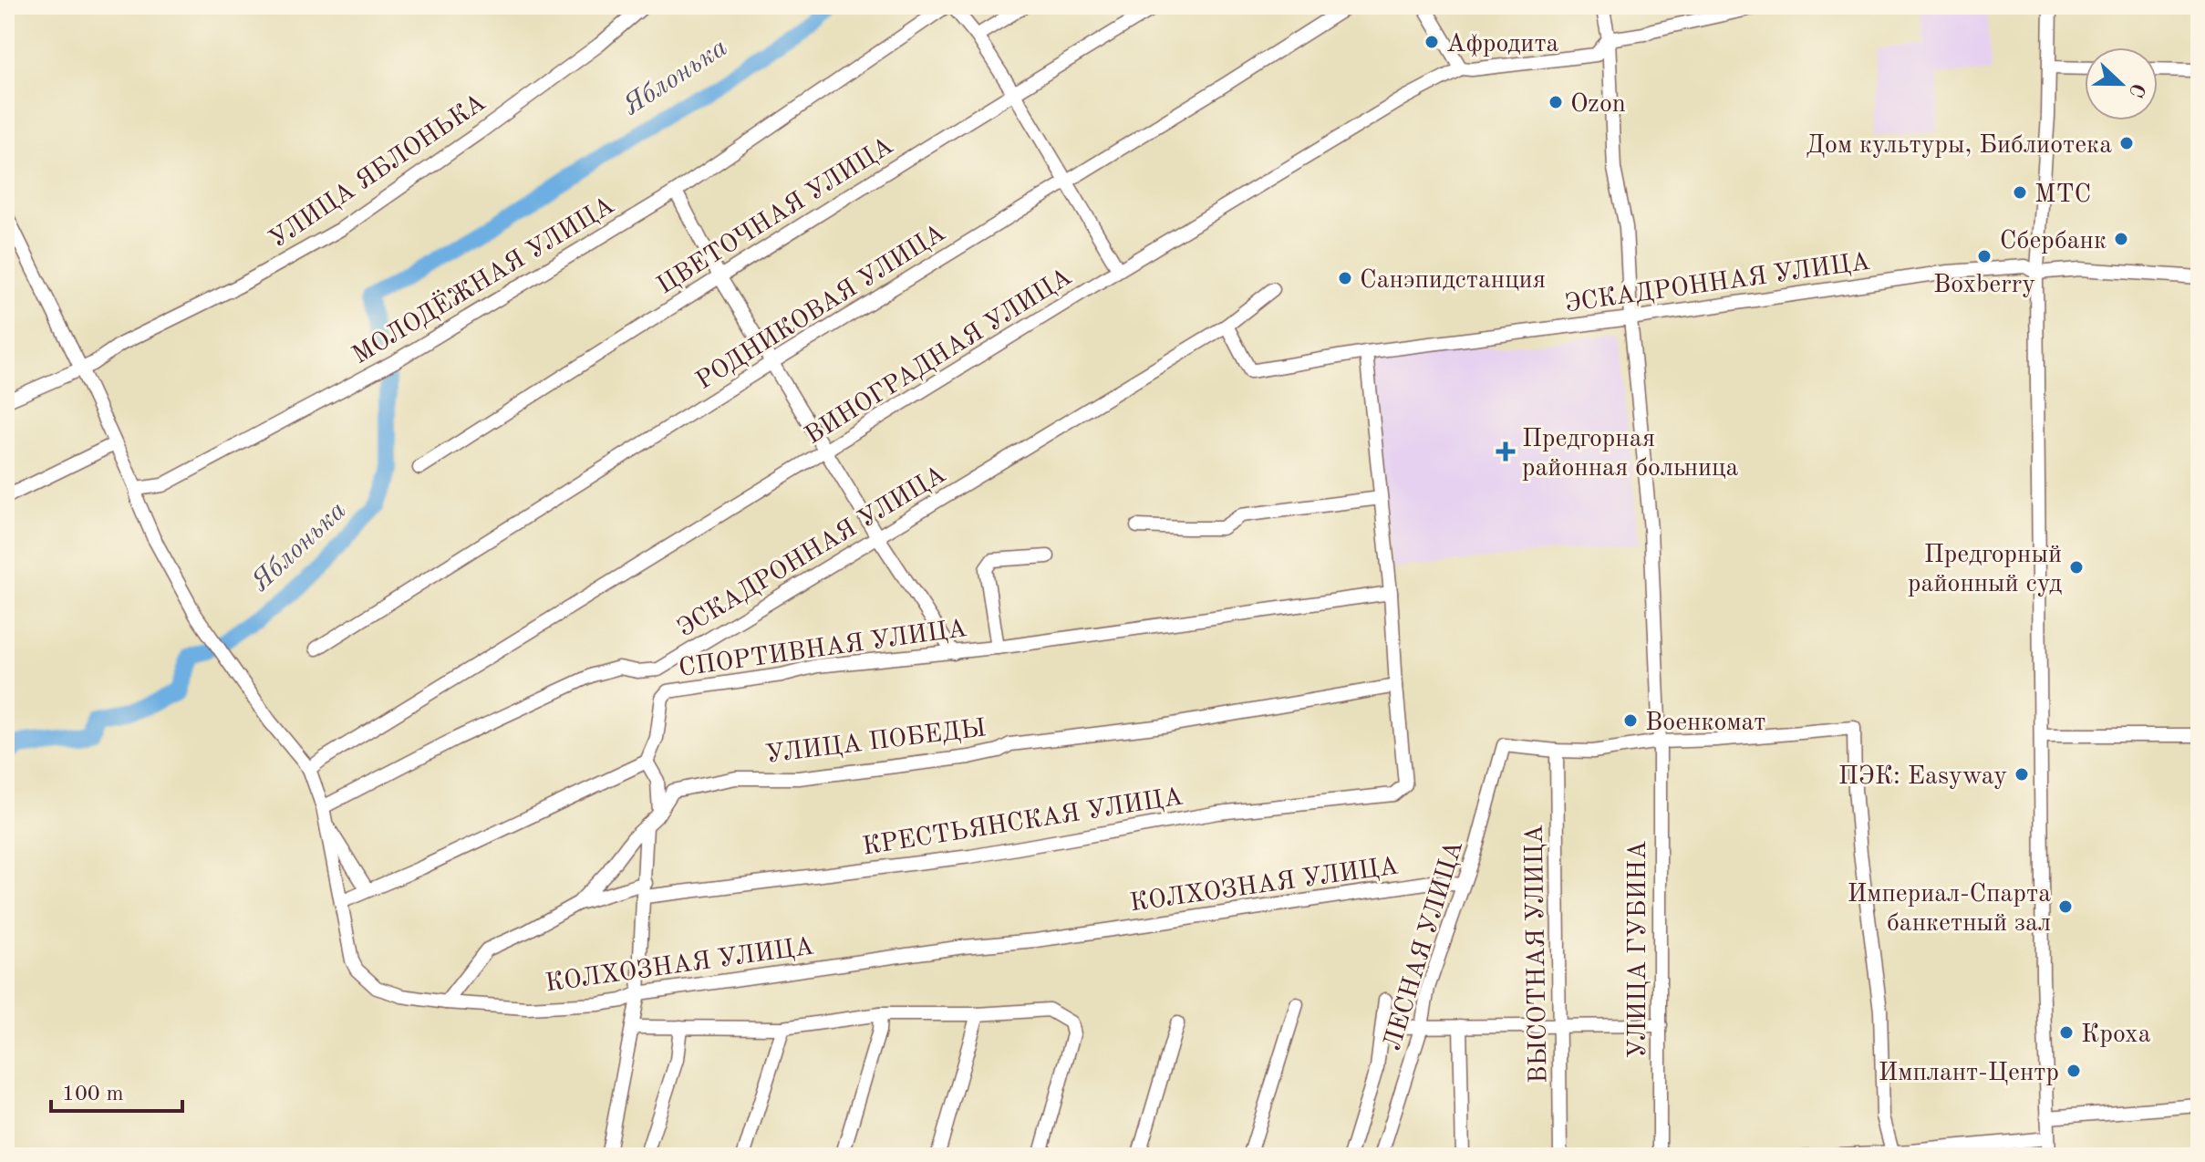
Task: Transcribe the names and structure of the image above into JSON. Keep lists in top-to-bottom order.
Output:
{
  "streets": {
    "street": [
      "УЛИЦА ЯБЛОНЬКА",
      "ЦВЕТОЧНАЯ УЛИЦА",
      "МОЛОДЁЖНАЯ УЛИЦА",
      "ЭСКАДРОННАЯ УЛИЦА",
      "РОДНИКОВАЯ УЛИЦА",
      "ВИНОГРАДНАЯ УЛИЦА",
      "СПОРТИВНАЯ УЛИЦА",
      "УЛИЦА ПОБЕДЫ",
      "КРЕСТЬЯНСКАЯ УЛИЦА",
      "КОЛХОЗНАЯ УЛИЦА",
      "ЛЕСНАЯ УЛИЦА",
      "УЛИЦА ГУБИНА",
      "ВЫСОТНАЯ УЛИЦА"
    ]
  },
  "crossings": [
    ["МОЛОДЁЖНАЯ УЛИЦА", "КОЛХОЗНАЯ УЛИЦА"],
    ["ЭСКАДРОННАЯ УЛИЦА", "УЛИЦА ГУБИНА"],
    ["ВИНОГРАДНАЯ УЛИЦА", "КОЛХОЗНАЯ УЛИЦА"],
    ["ВИНОГРАДНАЯ УЛИЦА", "УЛИЦА ГУБИНА"],
    ["УЛИЦА ПОБЕДЫ", "КРЕСТЬЯНСКАЯ УЛИЦА"],
    ["УЛИЦА ПОБЕДЫ", "КОЛХОЗНАЯ УЛИЦА"],
    ["КОЛХОЗНАЯ УЛИЦА", "ЛЕСНАЯ УЛИЦА"],
    ["ЛЕСНАЯ УЛИЦА", "ВЫСОТНАЯ УЛИЦА"]
  ],
  "water": ["Яблонька"],
  "places": {
    "other": [
      "Афродита",
      "Ozon",
      "Дом культуры, Библиотека",
      "МТС",
      "Сбербанк",
      "Boxberry",
      "Санэпидстанция",
      "Предгорный районный суд",
      "Военкомат",
      "ПЭК: Easyway",
      "Империал-Спарта банкетный зал",
      "Кроха",
      "Имплант-Центр"
    ],
    "health": ["Предгорная районная больница"]
  },
  "scale_bar": "100 m",
  "north": "right"
}
